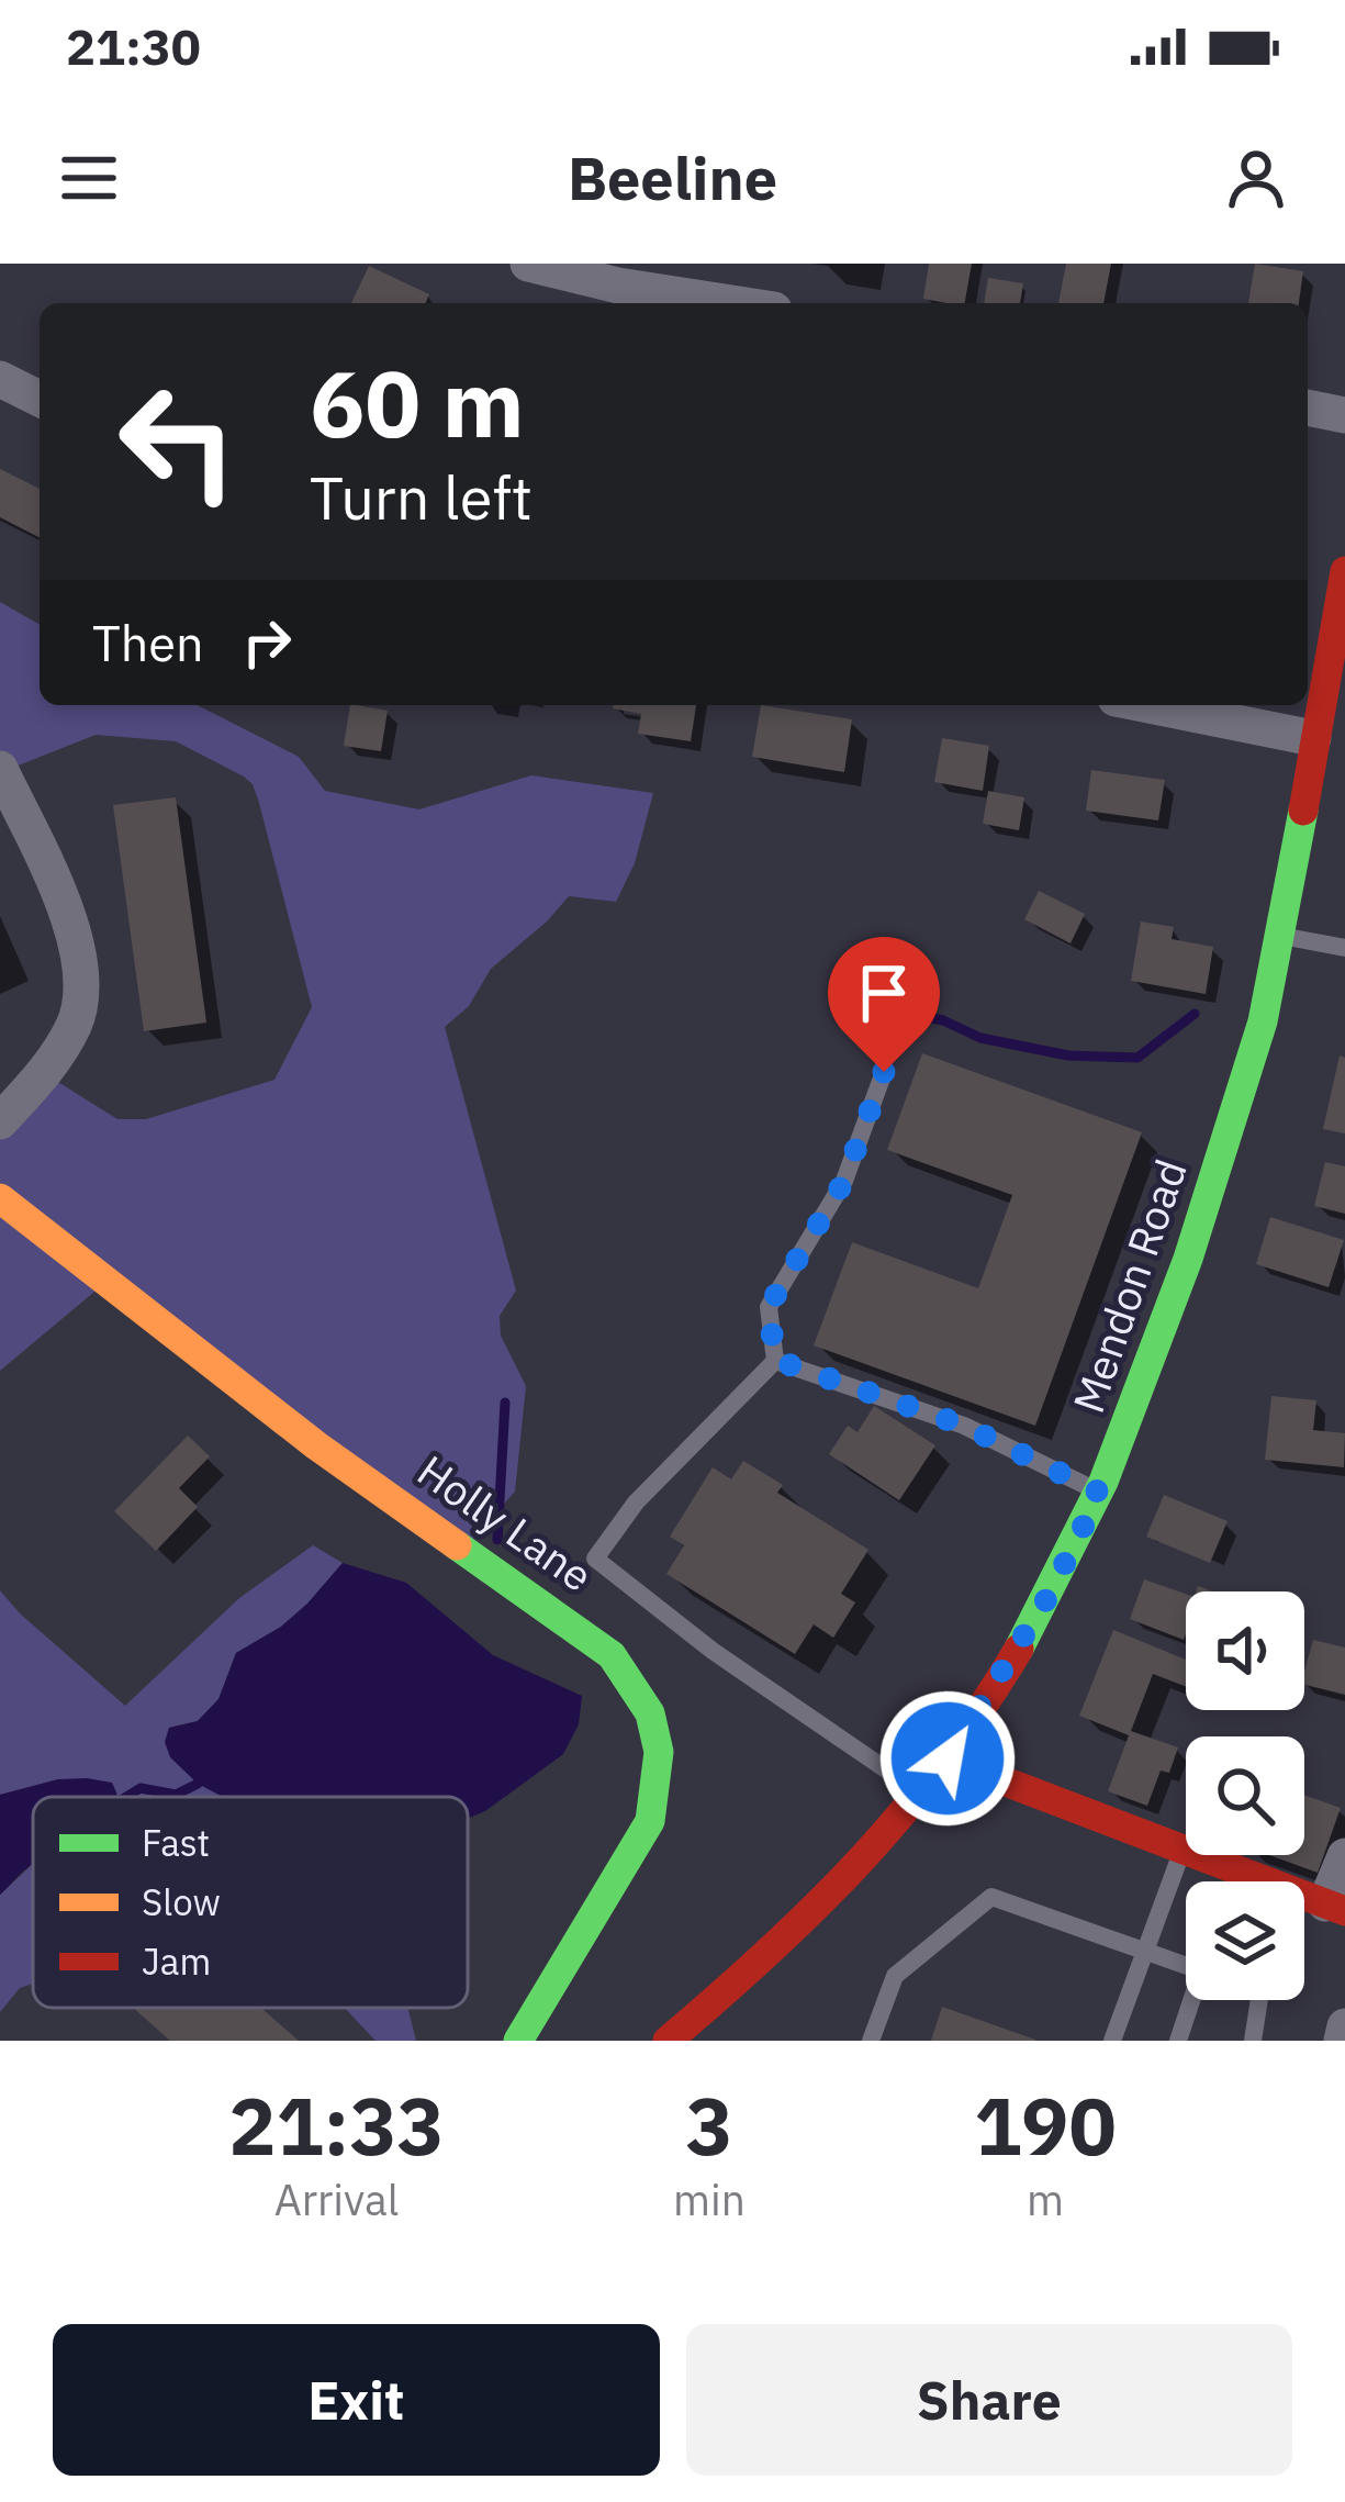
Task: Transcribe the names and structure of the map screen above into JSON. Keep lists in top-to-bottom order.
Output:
{
  "streets": {
    "main road": ["Mendon Road", "Holly Lane"]
  },
  "legend": ["Fast", "Slow", "Jam"],
  "page": {
    "status": "21:30",
    "header": "Beeline",
    "turn": ["60 m", "Turn left"],
    "then": "Then",
    "eta": [
      "21:33",
      "Arrival",
      "3",
      "min",
      "190",
      "m"
    ],
    "buttons": ["Exit", "Share"]
  }
}
